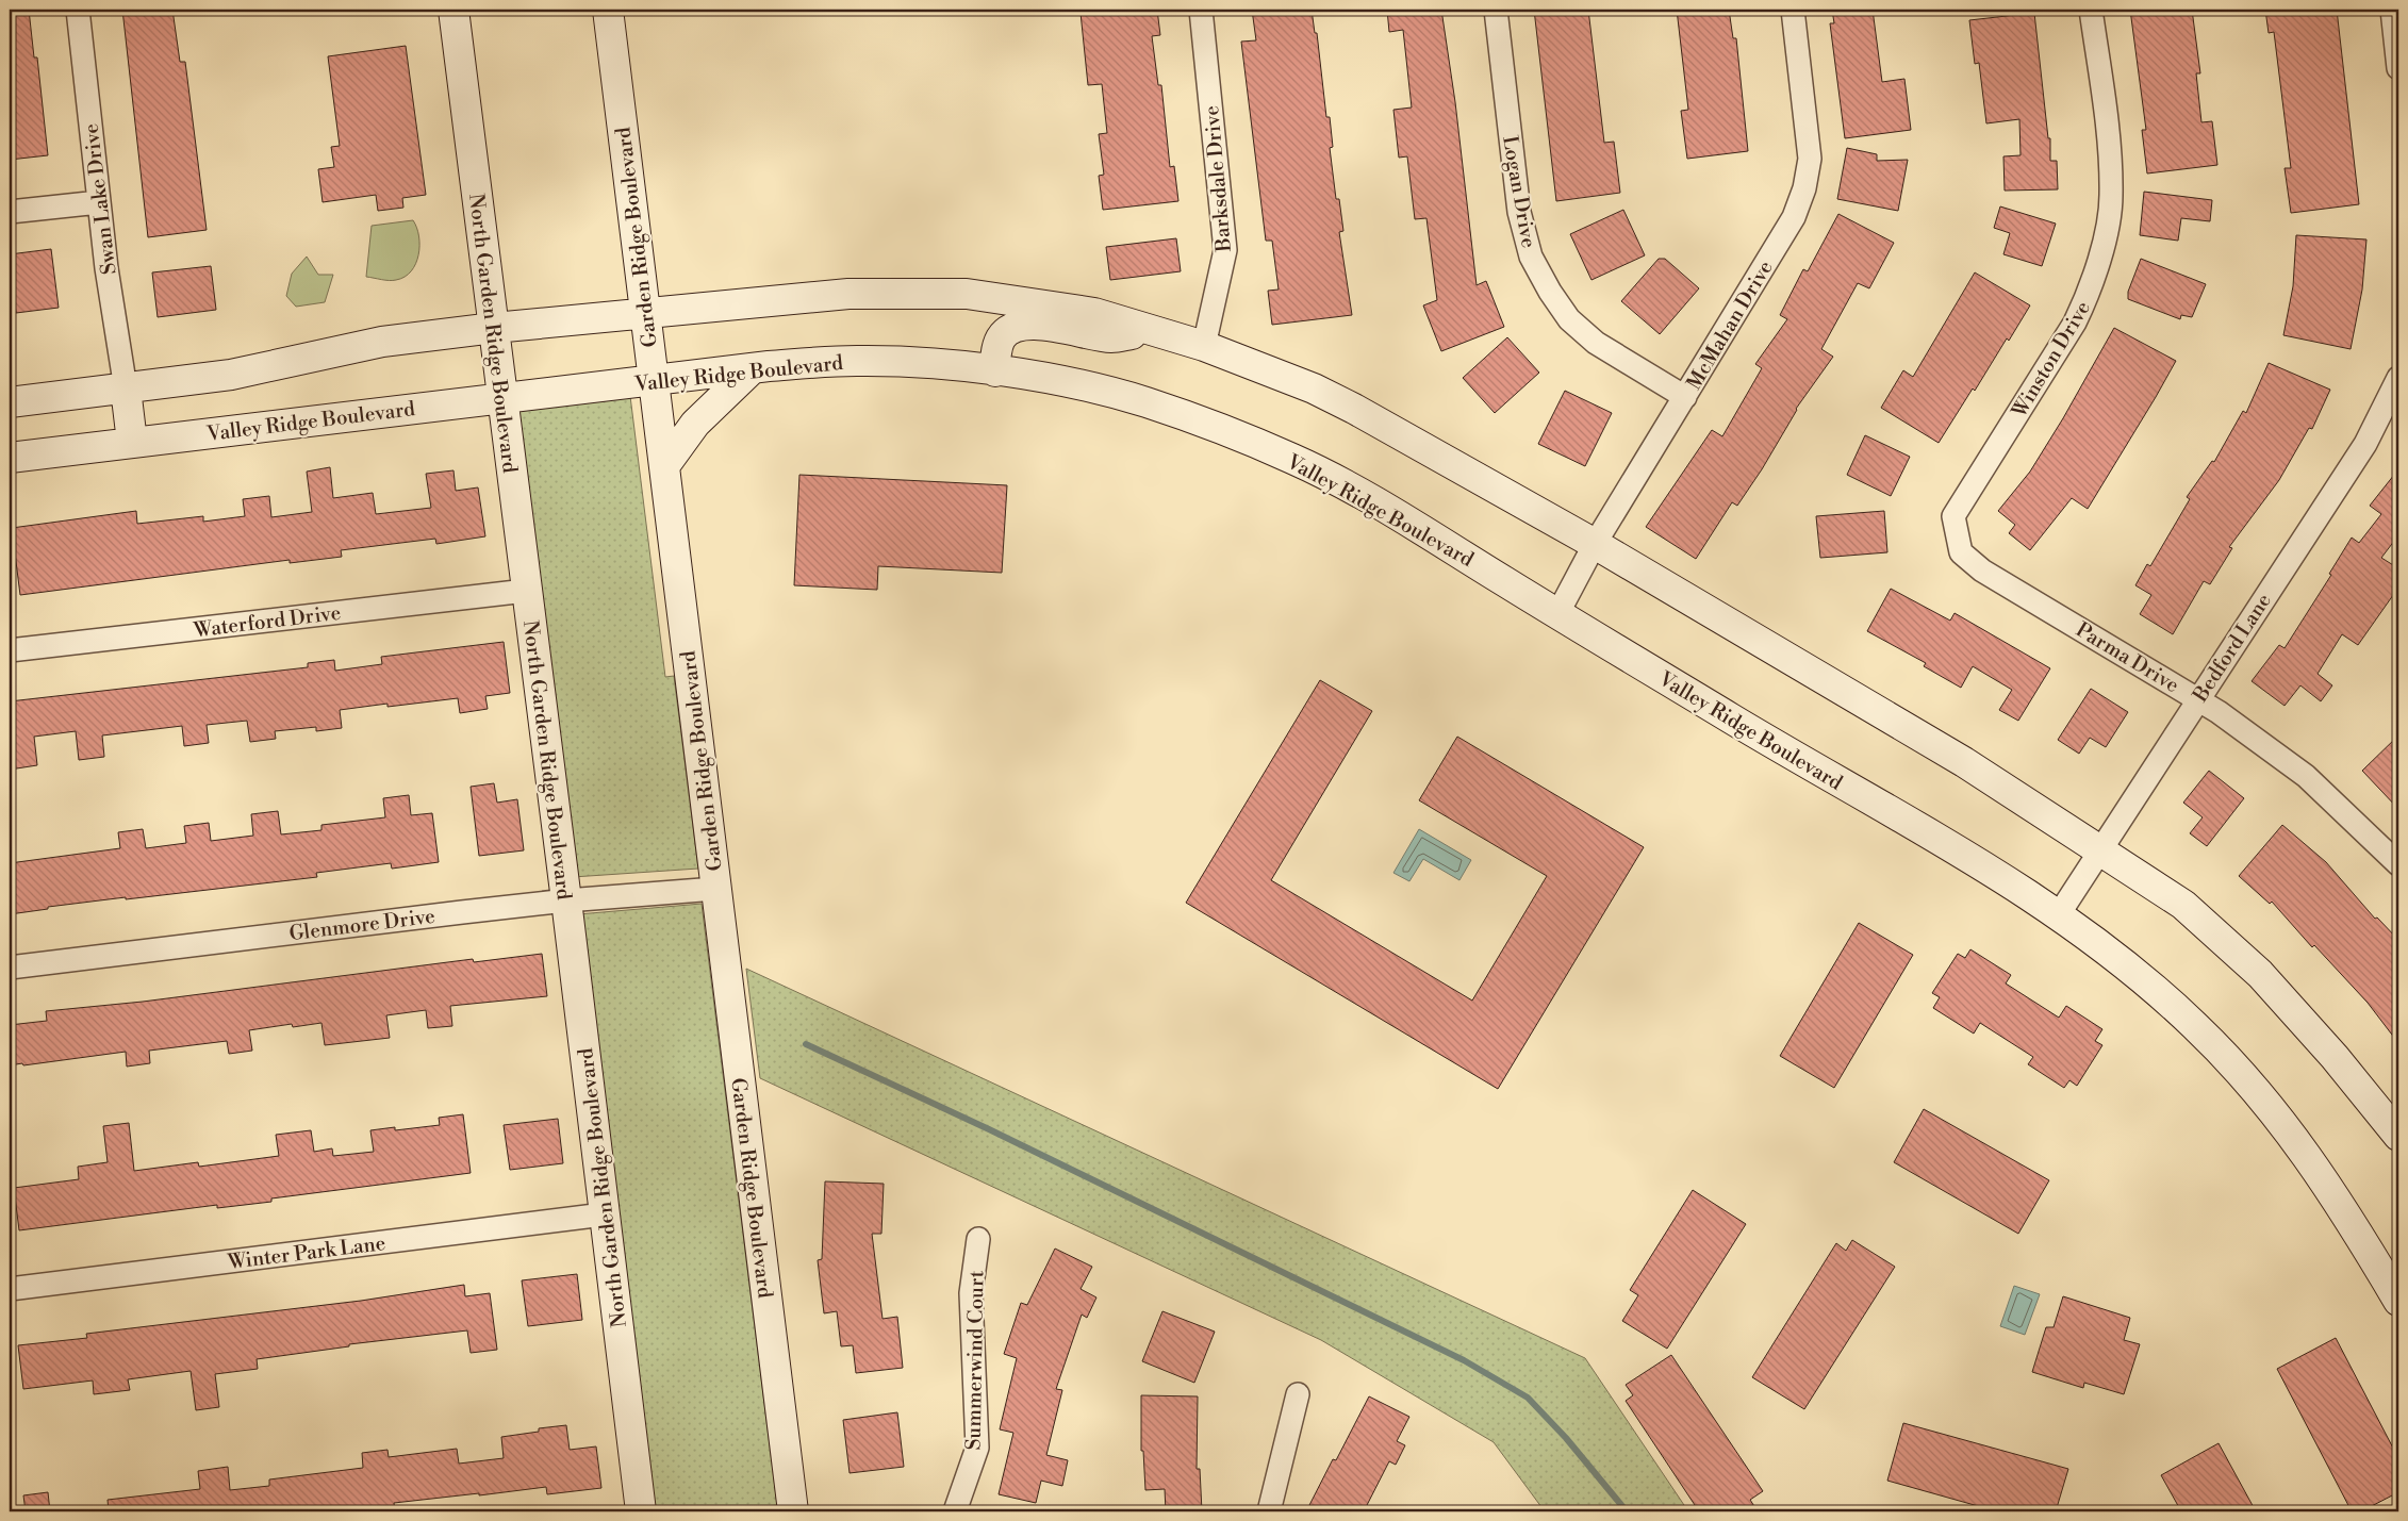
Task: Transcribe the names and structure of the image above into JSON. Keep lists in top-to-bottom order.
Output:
{
  "streets": {
    "main road": ["Garden Ridge Boulevard", "North Garden Ridge Boulevard", "Valley Ridge Boulevard"],
    "street": [
      "Barksdale Drive",
      "Logan Drive",
      "Swan Lake Drive",
      "McMahan Drive",
      "Winston Drive",
      "Waterford Drive",
      "Bedford Lane",
      "Parma Drive",
      "Glenmore Drive",
      "Winter Park Lane",
      "Summerwind Court"
    ]
  },
  "crossings": [
    ["Logan Drive", "McMahan Drive"],
    ["Garden Ridge Boulevard", "Valley Ridge Boulevard"],
    ["Garden Ridge Boulevard", "Glenmore Drive"],
    ["McMahan Drive", "Valley Ridge Boulevard"],
    ["North Garden Ridge Boulevard", "Valley Ridge Boulevard"],
    ["North Garden Ridge Boulevard", "Waterford Drive"],
    ["North Garden Ridge Boulevard", "Glenmore Drive"],
    ["North Garden Ridge Boulevard", "Winter Park Lane"],
    ["Winston Drive", "Parma Drive"],
    ["Valley Ridge Boulevard", "Bedford Lane"],
    ["Bedford Lane", "Parma Drive"]
  ]
}
